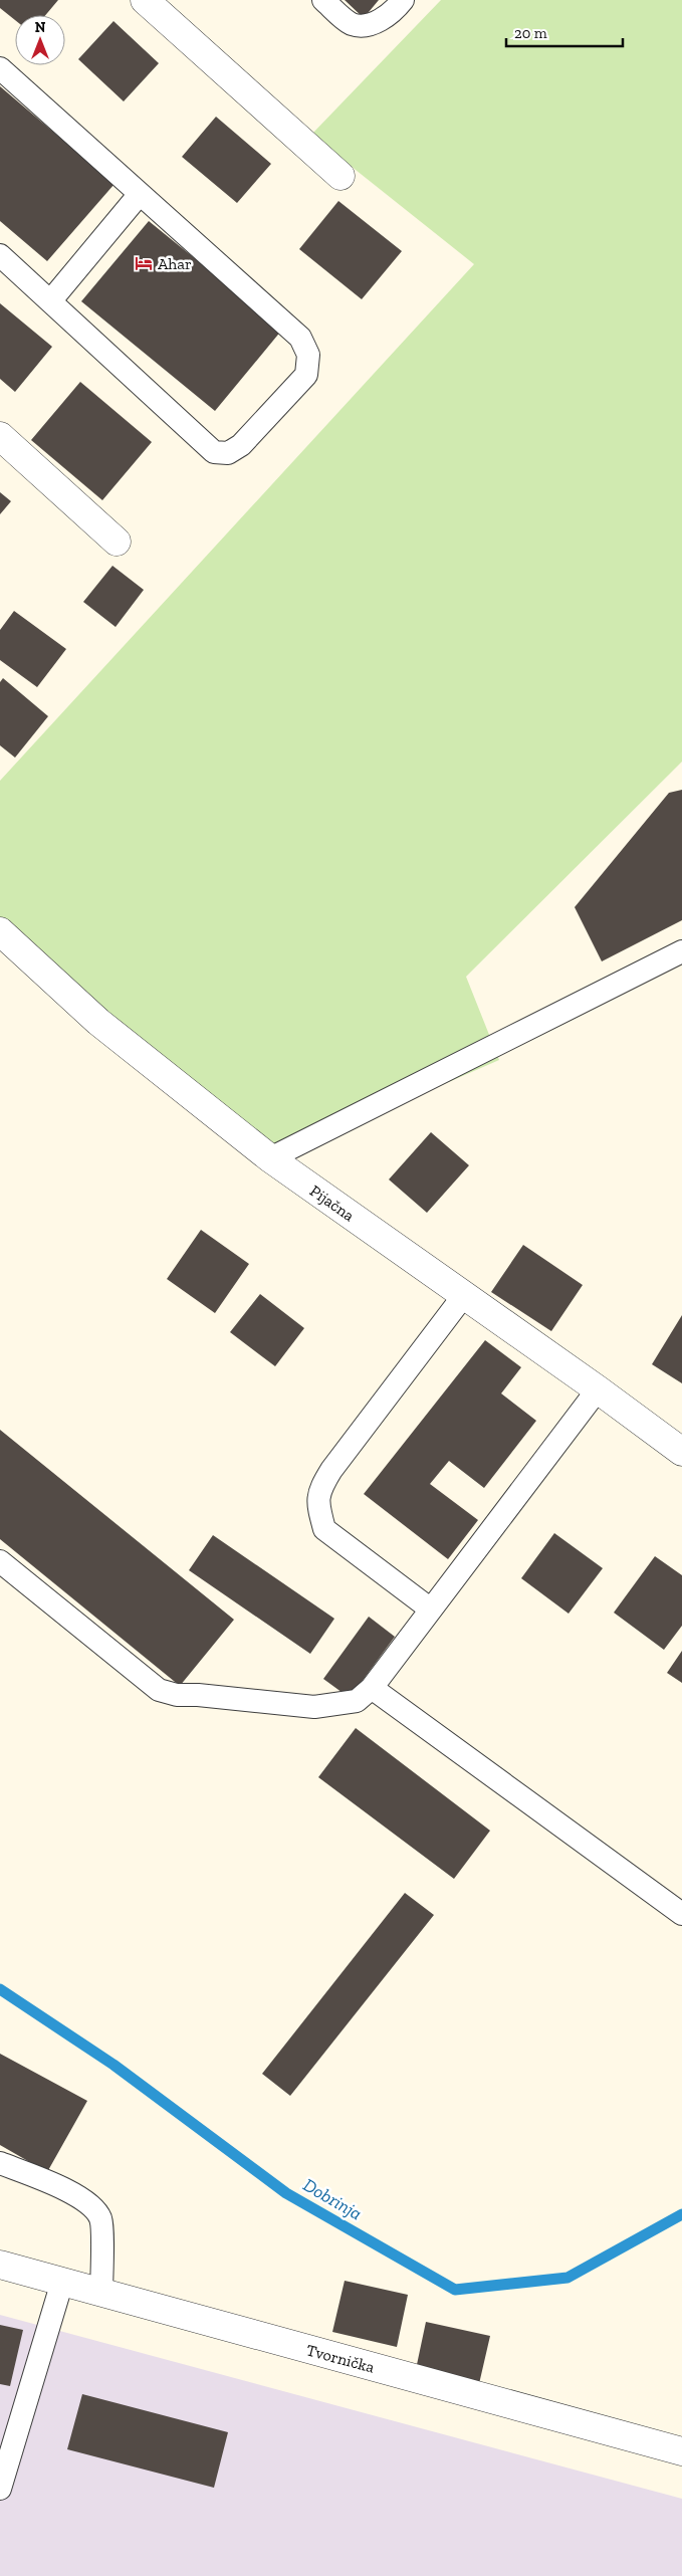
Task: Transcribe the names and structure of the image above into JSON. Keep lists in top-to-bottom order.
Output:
{
  "streets": {
    "street": ["Pijačna", "Tvornička"]
  },
  "water": ["Dobrinja"],
  "places": {
    "hotel": ["Ahar"]
  },
  "scale_bar": "20 m",
  "north": "top"
}
